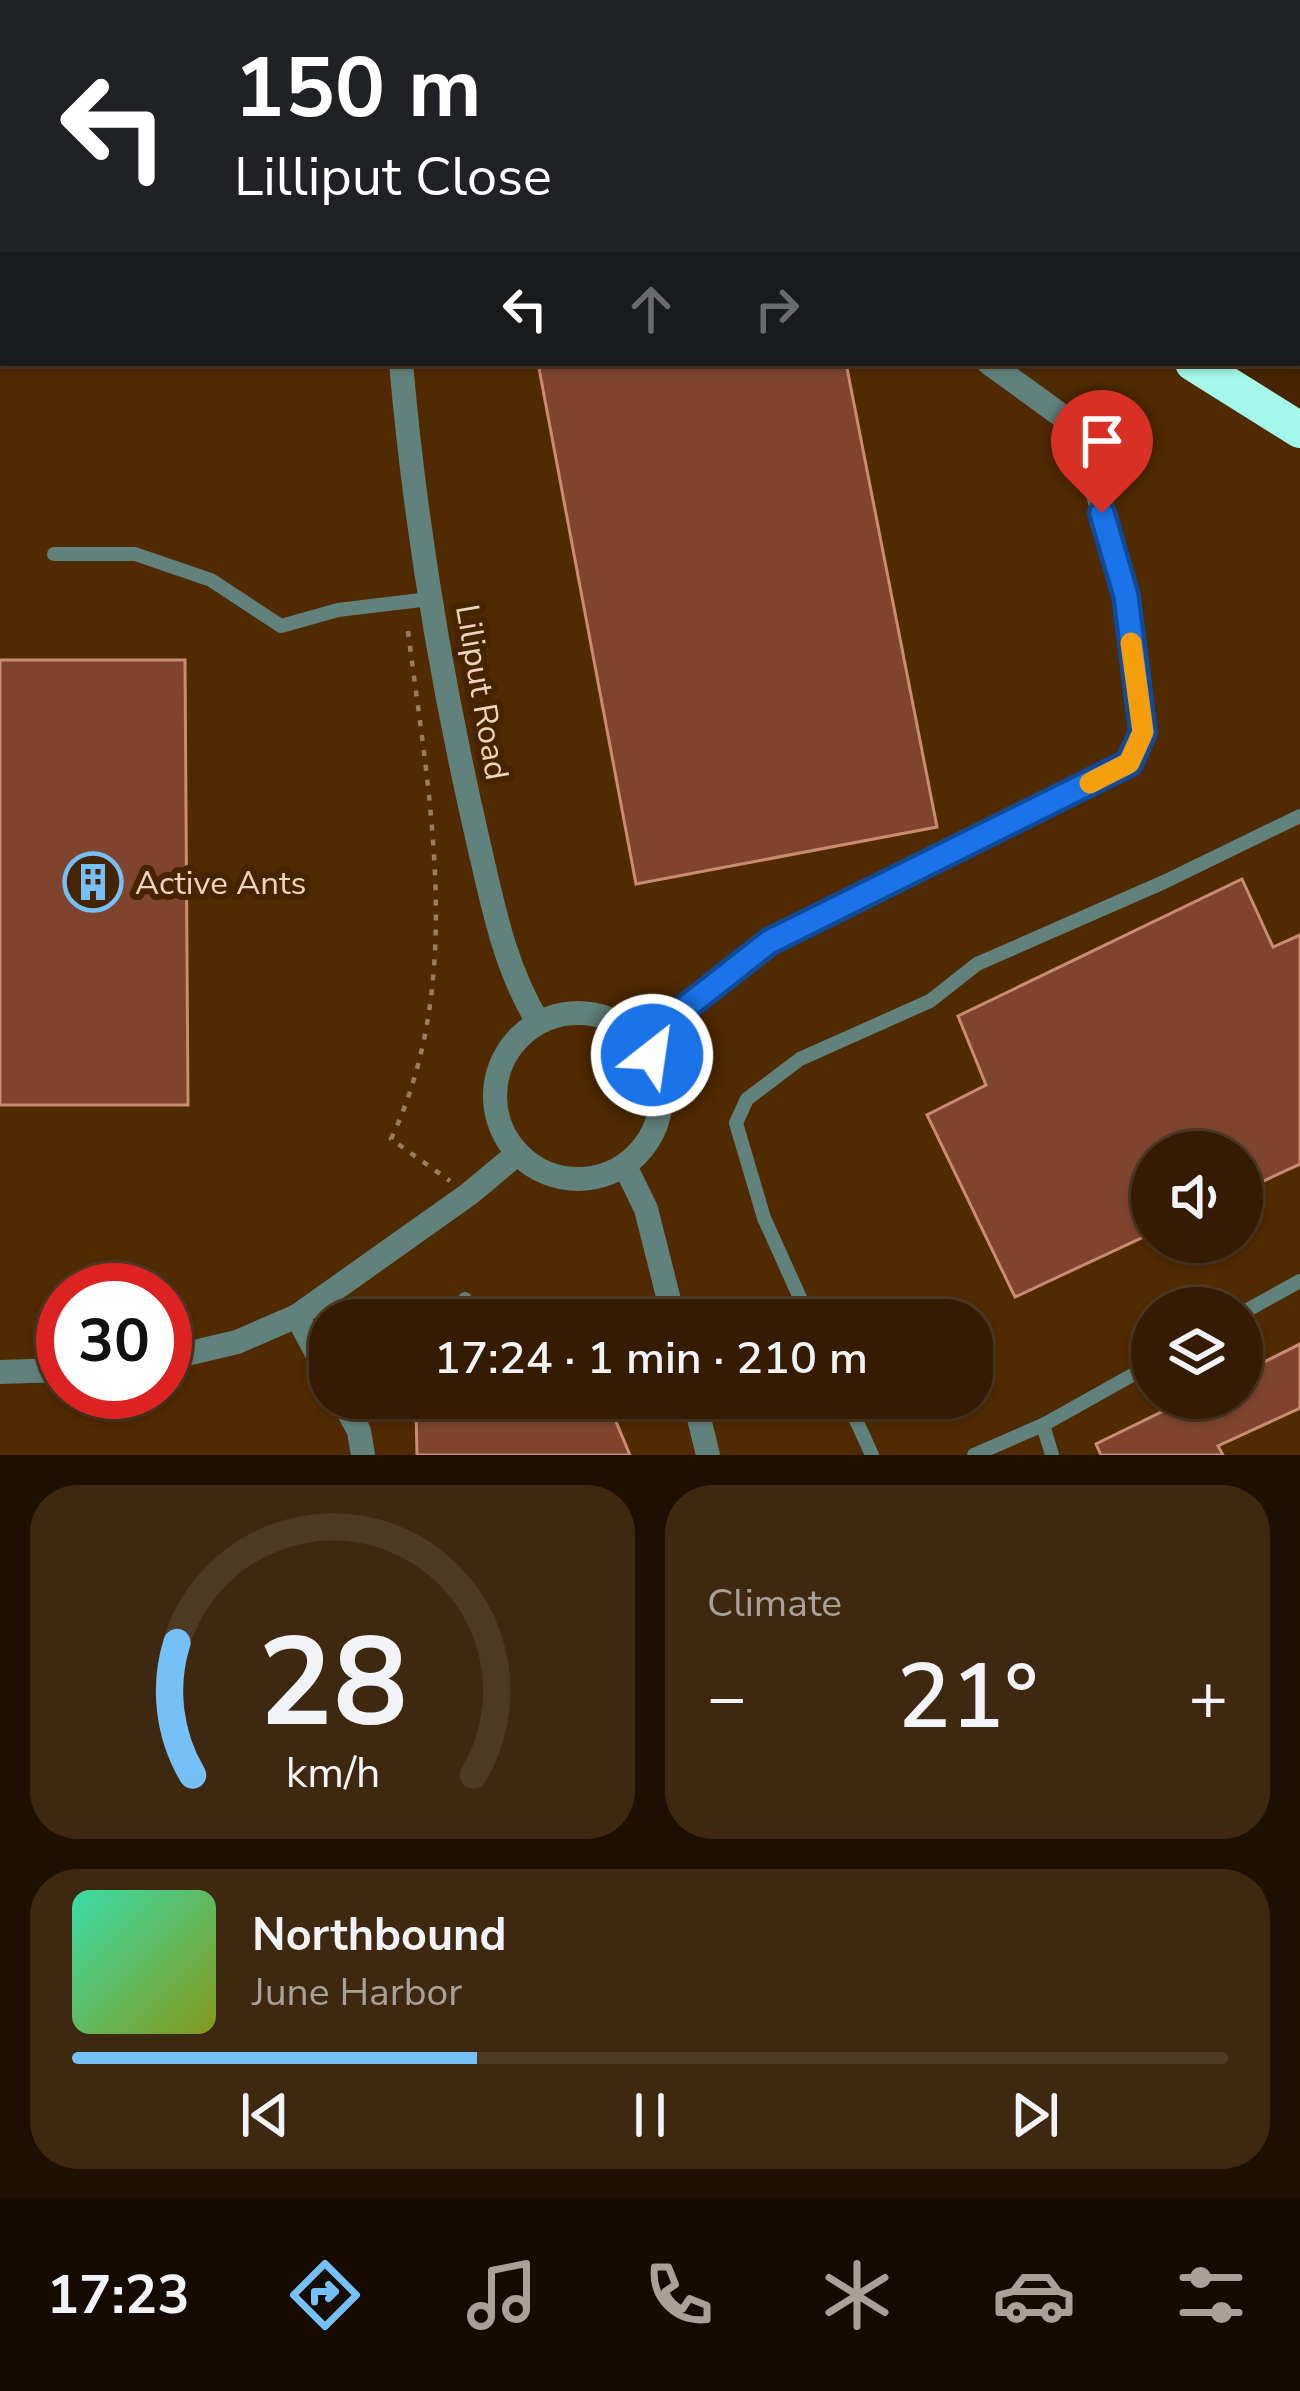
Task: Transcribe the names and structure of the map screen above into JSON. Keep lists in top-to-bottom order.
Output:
{
  "streets": {
    "street": ["Liliput Road"]
  },
  "places": {
    "building": ["Active Ants"]
  },
  "page": {
    "turn": ["150 m", "Lilliput Close"],
    "limit": "30",
    "trip": "17:24 · 1 min · 210 m",
    "tile": "Climate",
    "heat": ["−", "21°", "+"],
    "song": ["Northbound", "June Harbor"],
    "tabs": "17:23",
    "gauge": ["28", "km/h"]
  }
}
